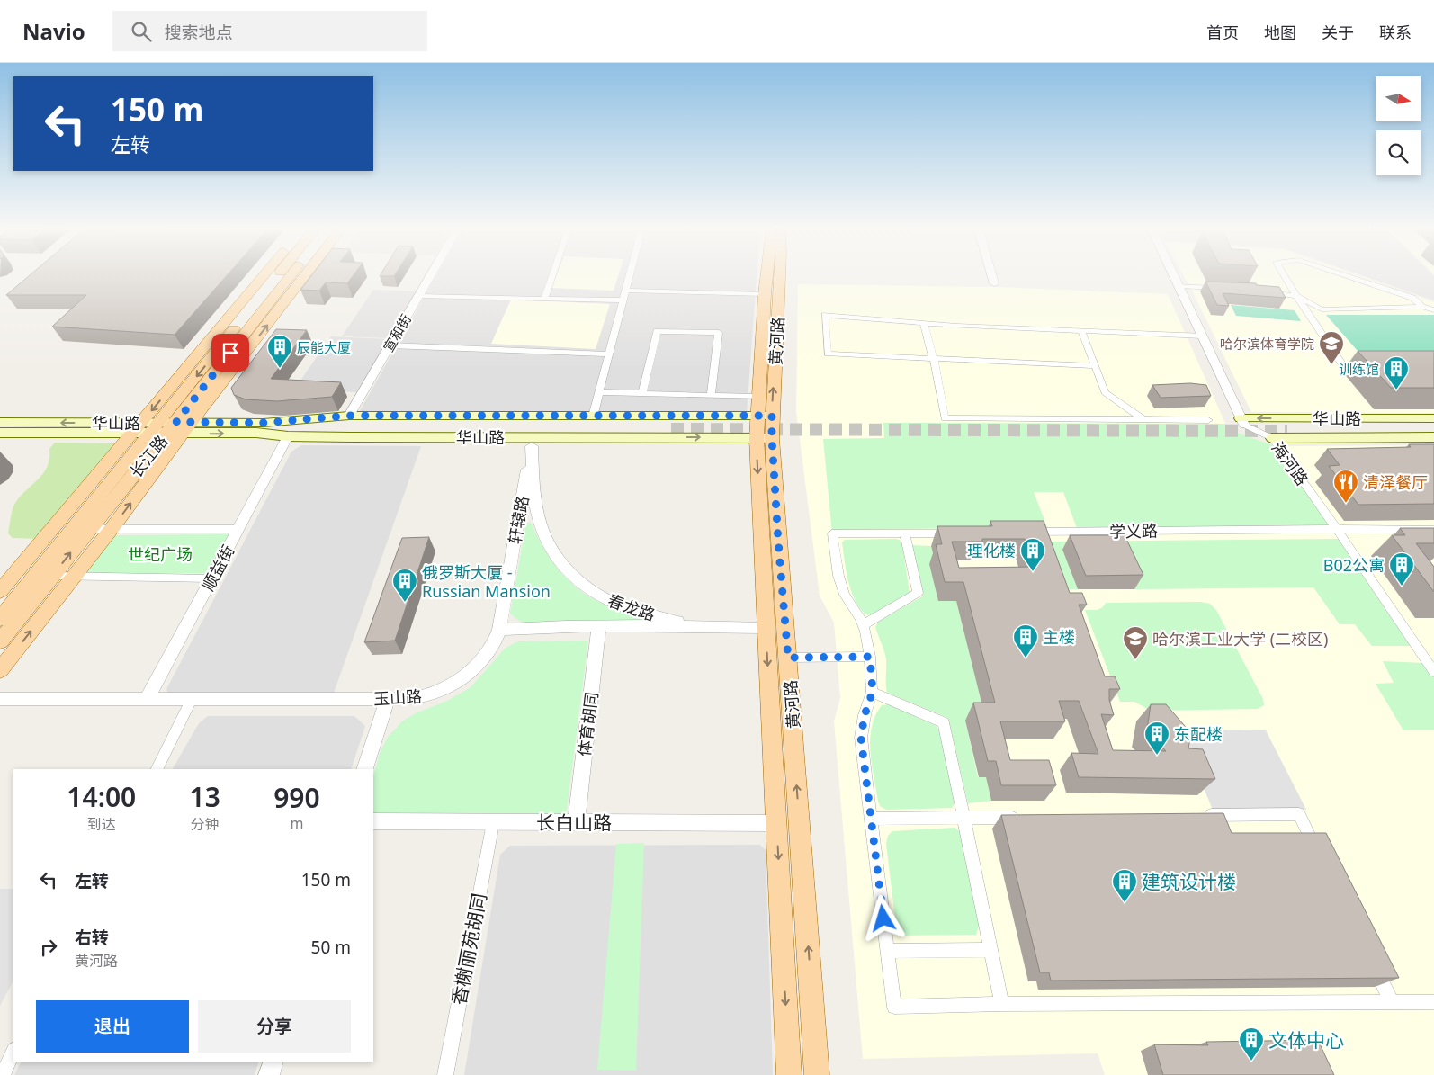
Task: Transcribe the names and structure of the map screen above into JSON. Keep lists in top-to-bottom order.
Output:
{
  "streets": {
    "main road": ["黄河路", "华山路", "长江路"],
    "street": [
      "宣和街",
      "海河路",
      "轩辕路",
      "学义路",
      "顺益街",
      "春龙路",
      "玉山路",
      "体育胡同",
      "长白山路",
      "香榭丽苑胡同"
    ]
  },
  "crossings": [
    ["宣和街", "华山路"],
    ["黄河路", "华山路"],
    ["黄河路", "长白山路"],
    ["华山路", "长江路"],
    ["华山路", "海河路"],
    ["华山路", "轩辕路"],
    ["华山路", "顺益街"],
    ["华山路", "春龙路"],
    ["海河路", "学义路"],
    ["轩辕路", "春龙路"],
    ["轩辕路", "玉山路"],
    ["顺益街", "玉山路"],
    ["体育胡同", "长白山路"],
    ["长白山路", "香榭丽苑胡同"]
  ],
  "parks": ["世纪广场"],
  "places": {
    "school or university": ["哈尔滨体育学院", "哈尔滨工业大学 (二校区)"],
    "building": [
      "辰能大厦",
      "训练馆",
      "理化楼",
      "B02公寓",
      "俄罗斯大厦 - Russian Mansion",
      "主楼",
      "东配楼",
      "建筑设计楼",
      "文体中心"
    ],
    "restaurant": ["清泽餐厅"]
  },
  "north": "right",
  "page": {
    "header": "Navio",
    "search": "搜索地点",
    "nav": [
      "首页",
      "地图",
      "关于",
      "联系"
    ],
    "turn": ["150 m", "左转"],
    "eta": [
      "14:00",
      "到达",
      "13",
      "分钟",
      "990",
      "m"
    ],
    "list": [
      {
        "name": "左转",
        "value": "150 m"
      },
      {
        "name": "右转",
        "note": "黄河路",
        "value": "50 m"
      }
    ],
    "buttons": ["退出", "分享"]
  }
}
